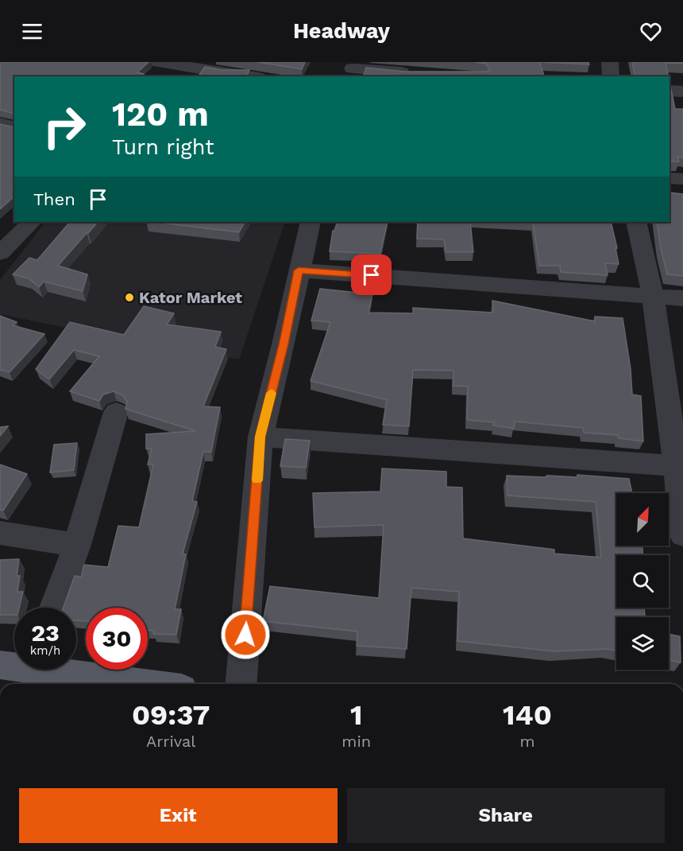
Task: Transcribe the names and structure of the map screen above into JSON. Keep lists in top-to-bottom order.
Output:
{
  "places": ["Kator Market"],
  "north": "top right",
  "page": {
    "header": "Headway",
    "turn": ["120 m", "Turn right"],
    "then": "Then",
    "speed": "23 km/h",
    "limit": "30",
    "eta": [
      "09:37",
      "Arrival",
      "1",
      "min",
      "140",
      "m"
    ],
    "buttons": ["Exit", "Share"]
  }
}
